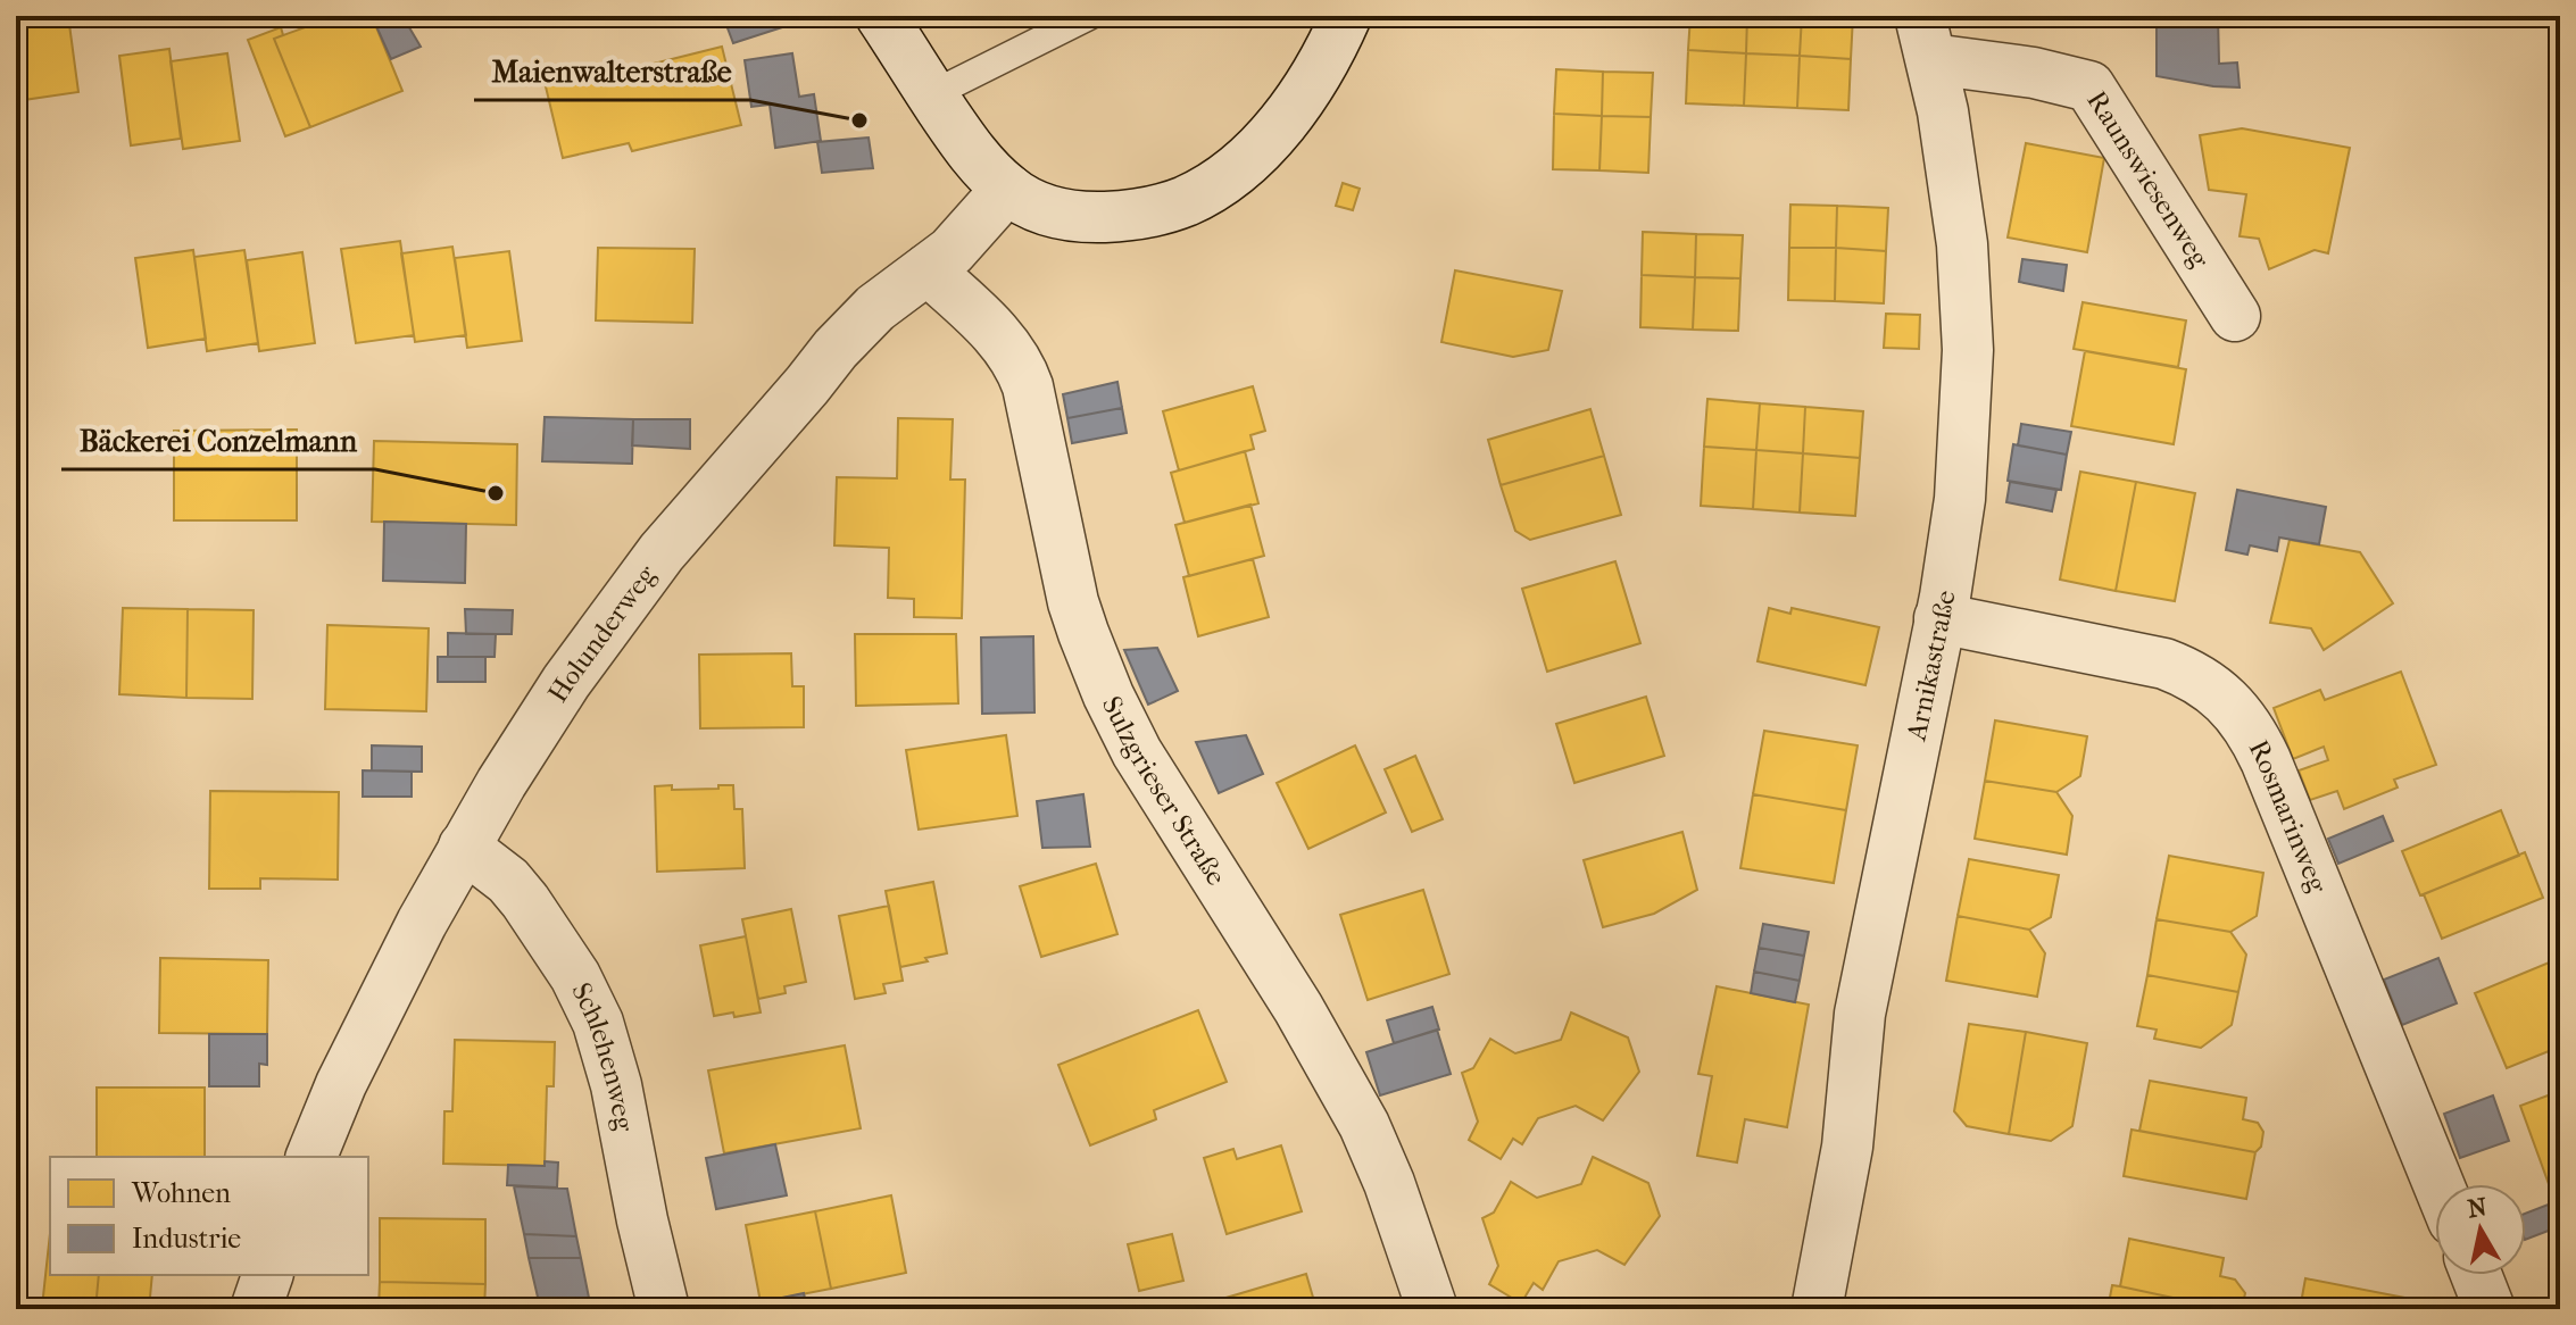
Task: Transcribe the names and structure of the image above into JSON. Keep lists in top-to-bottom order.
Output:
{
  "streets": {
    "street": [
      "Raunswiesenweg",
      "Holunderweg",
      "Arnikastraße",
      "Sulzgrieser Straße",
      "Rosmarinweg",
      "Schlehenweg"
    ]
  },
  "crossings": [
    ["Raunswiesenweg", "Arnikastraße"],
    ["Holunderweg", "Sulzgrieser Straße"],
    ["Holunderweg", "Schlehenweg"],
    ["Arnikastraße", "Rosmarinweg"]
  ],
  "places": ["Maienwalterstraße", "Bäckerei Conzelmann"],
  "legend": ["Wohnen", "Industrie"],
  "north": "top"
}
